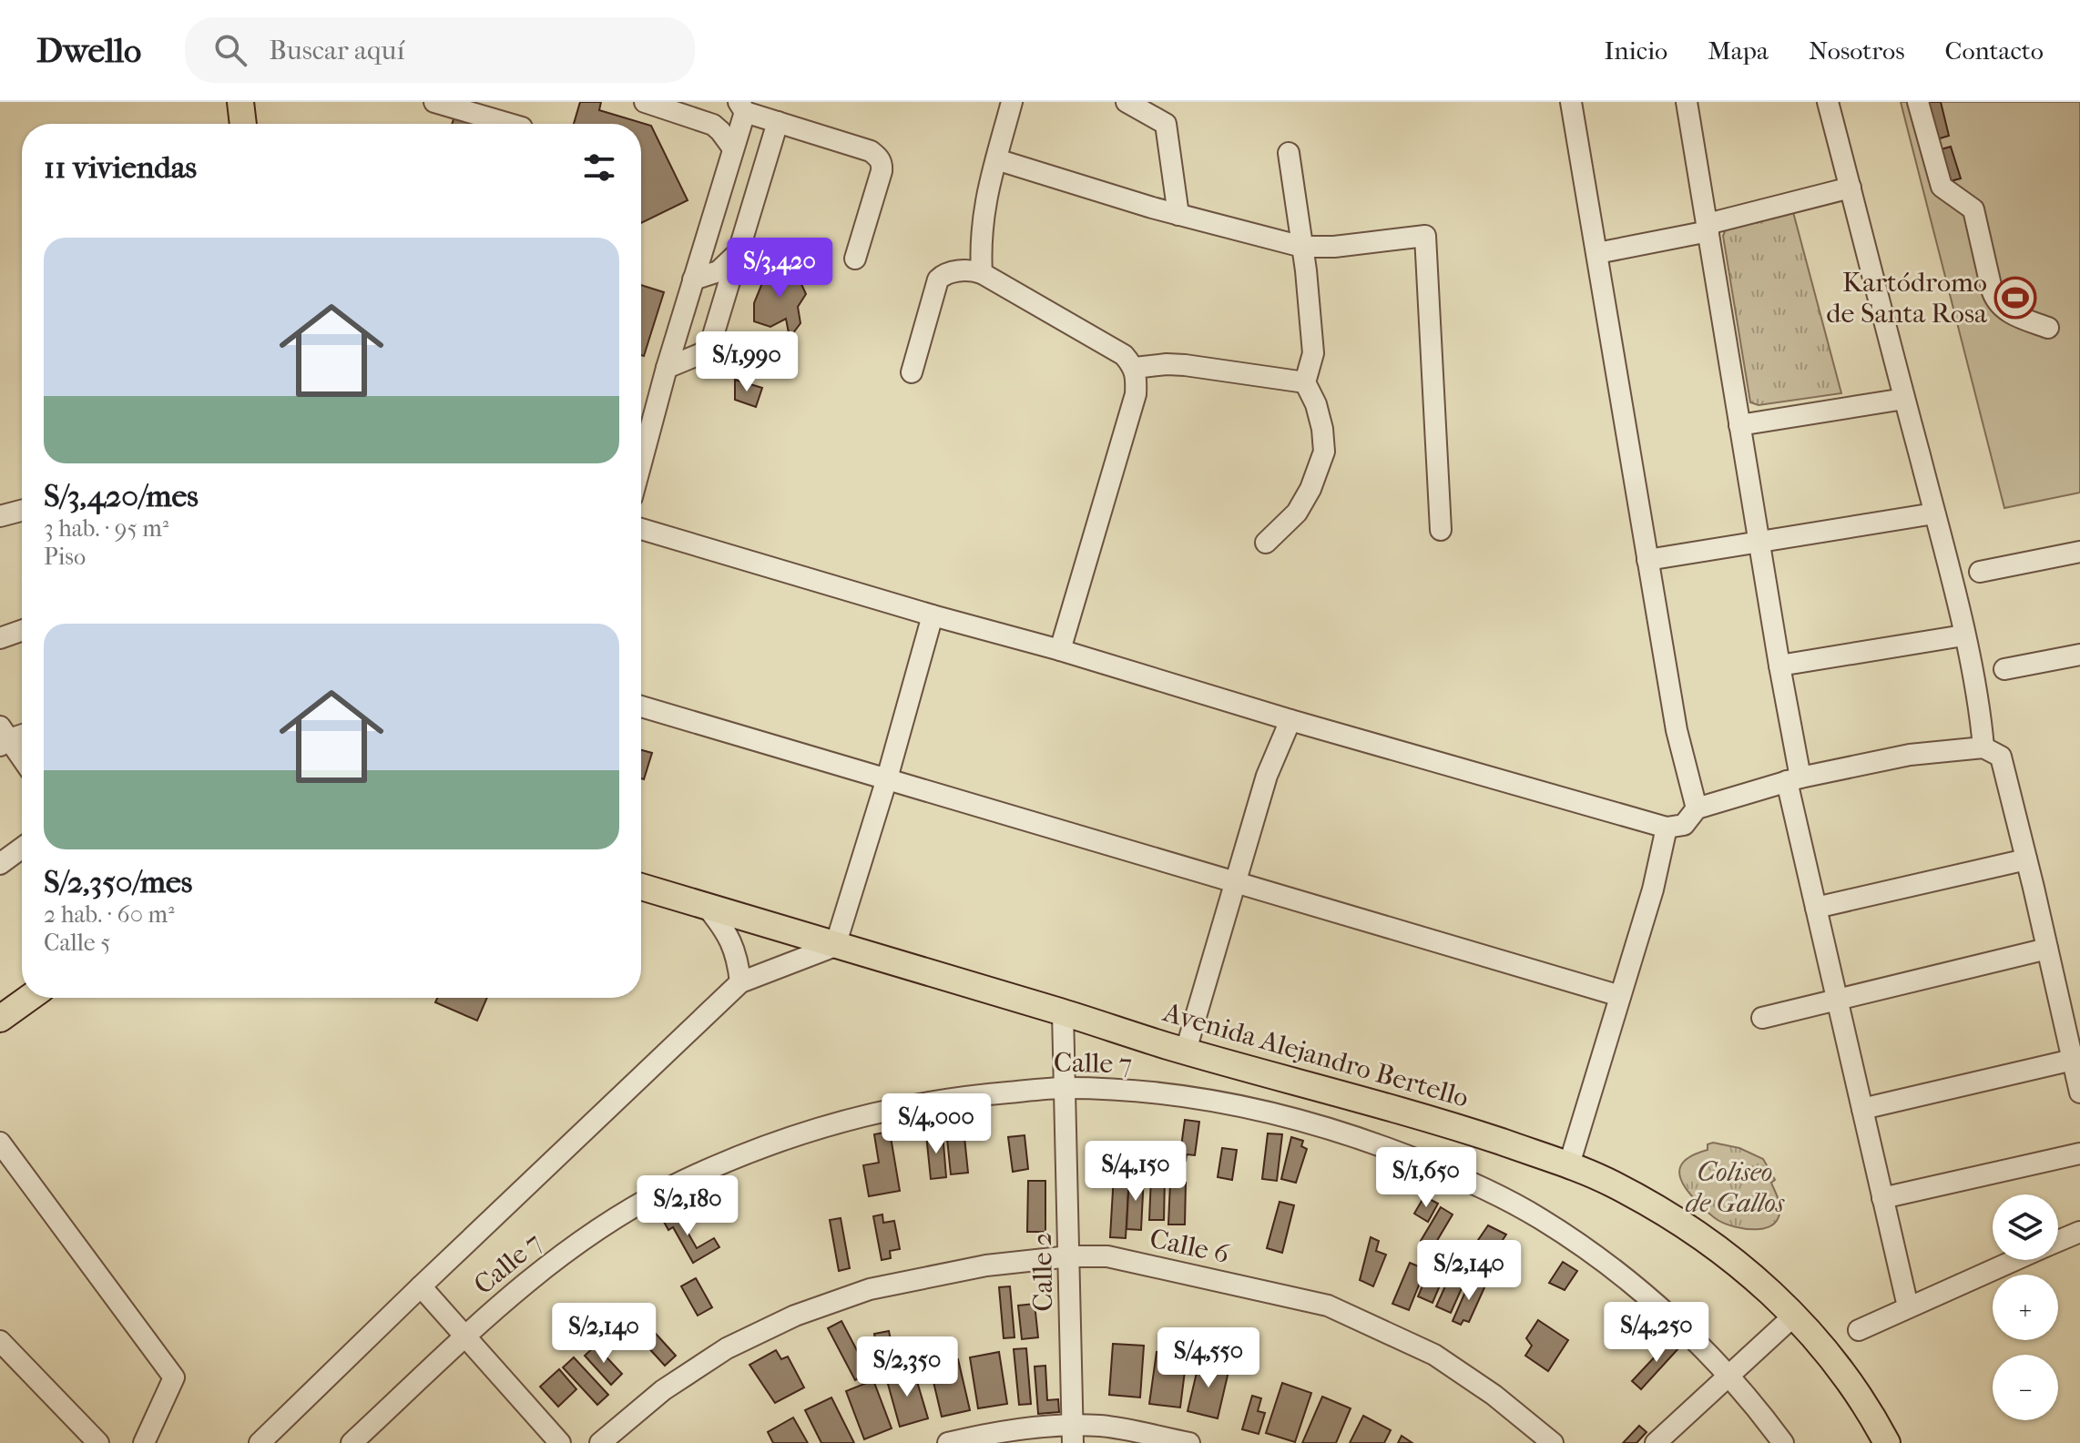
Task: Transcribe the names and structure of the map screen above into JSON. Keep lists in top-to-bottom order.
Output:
{
  "streets": {
    "main road": ["Avenida Alejandro Bertello"],
    "street": ["Calle 7", "Calle 6", "Calle 2"]
  },
  "crossings": [
    ["Avenida Alejandro Bertello", "Calle 2"],
    ["Calle 7", "Calle 2"],
    ["Calle 6", "Calle 2"]
  ],
  "parks": ["Coliseo de Gallos"],
  "places": {
    "sports": ["Kartódromo de Santa Rosa"]
  },
  "page": {
    "header": "Dwello",
    "search": "Buscar aquí",
    "nav": [
      "Inicio",
      "Mapa",
      "Nosotros",
      "Contacto"
    ],
    "heading": "11 viviendas",
    "list": [
      {
        "name": "S/3,420/mes",
        "note": "3 hab. · 95 m² · Piso"
      },
      {
        "name": "S/2,350/mes",
        "note": "2 hab. · 60 m² · Calle 5"
      }
    ],
    "price": [
      "S/3,420",
      "S/1,990",
      "S/4,000",
      "S/4,150",
      "S/1,650",
      "S/2,180",
      "S/2,140",
      "S/4,250",
      "S/2,140",
      "S/4,550",
      "S/2,350"
    ],
    "map_buttons": ["+", "−"]
  }
}
